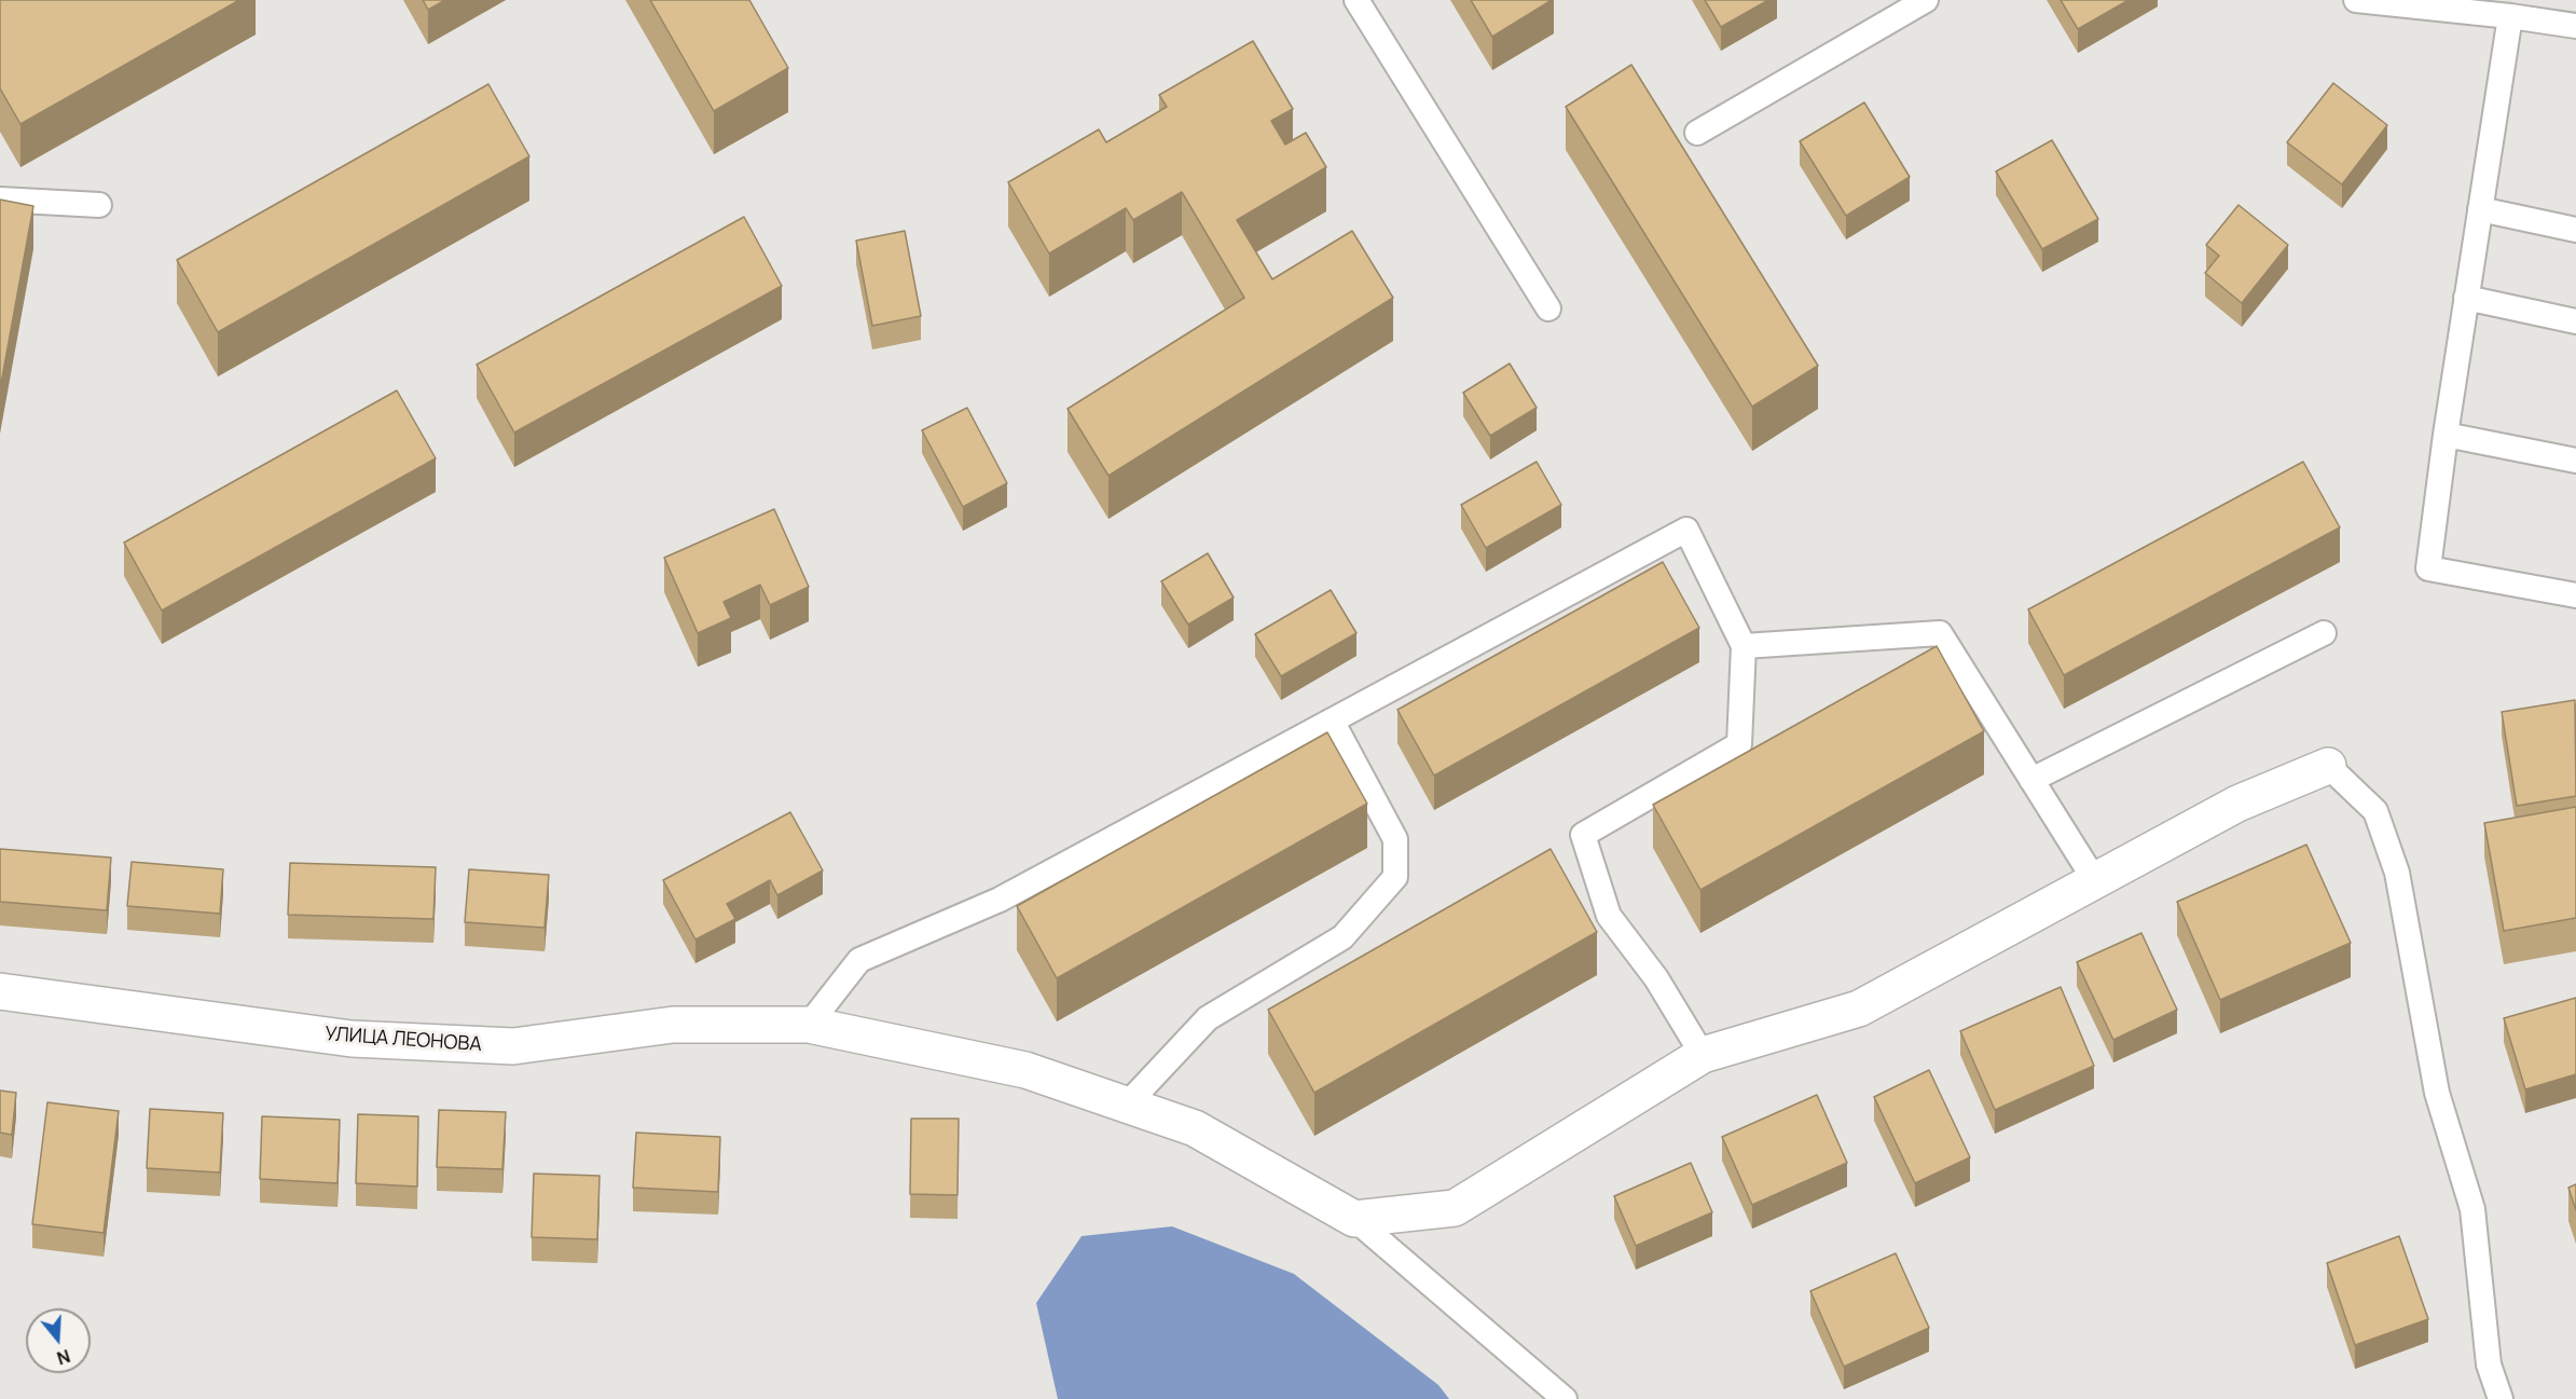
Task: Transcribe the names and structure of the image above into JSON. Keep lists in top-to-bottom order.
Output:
{
  "streets": {
    "street": ["УЛИЦА ЛЕОНОВА"]
  },
  "north": "bottom"
}
